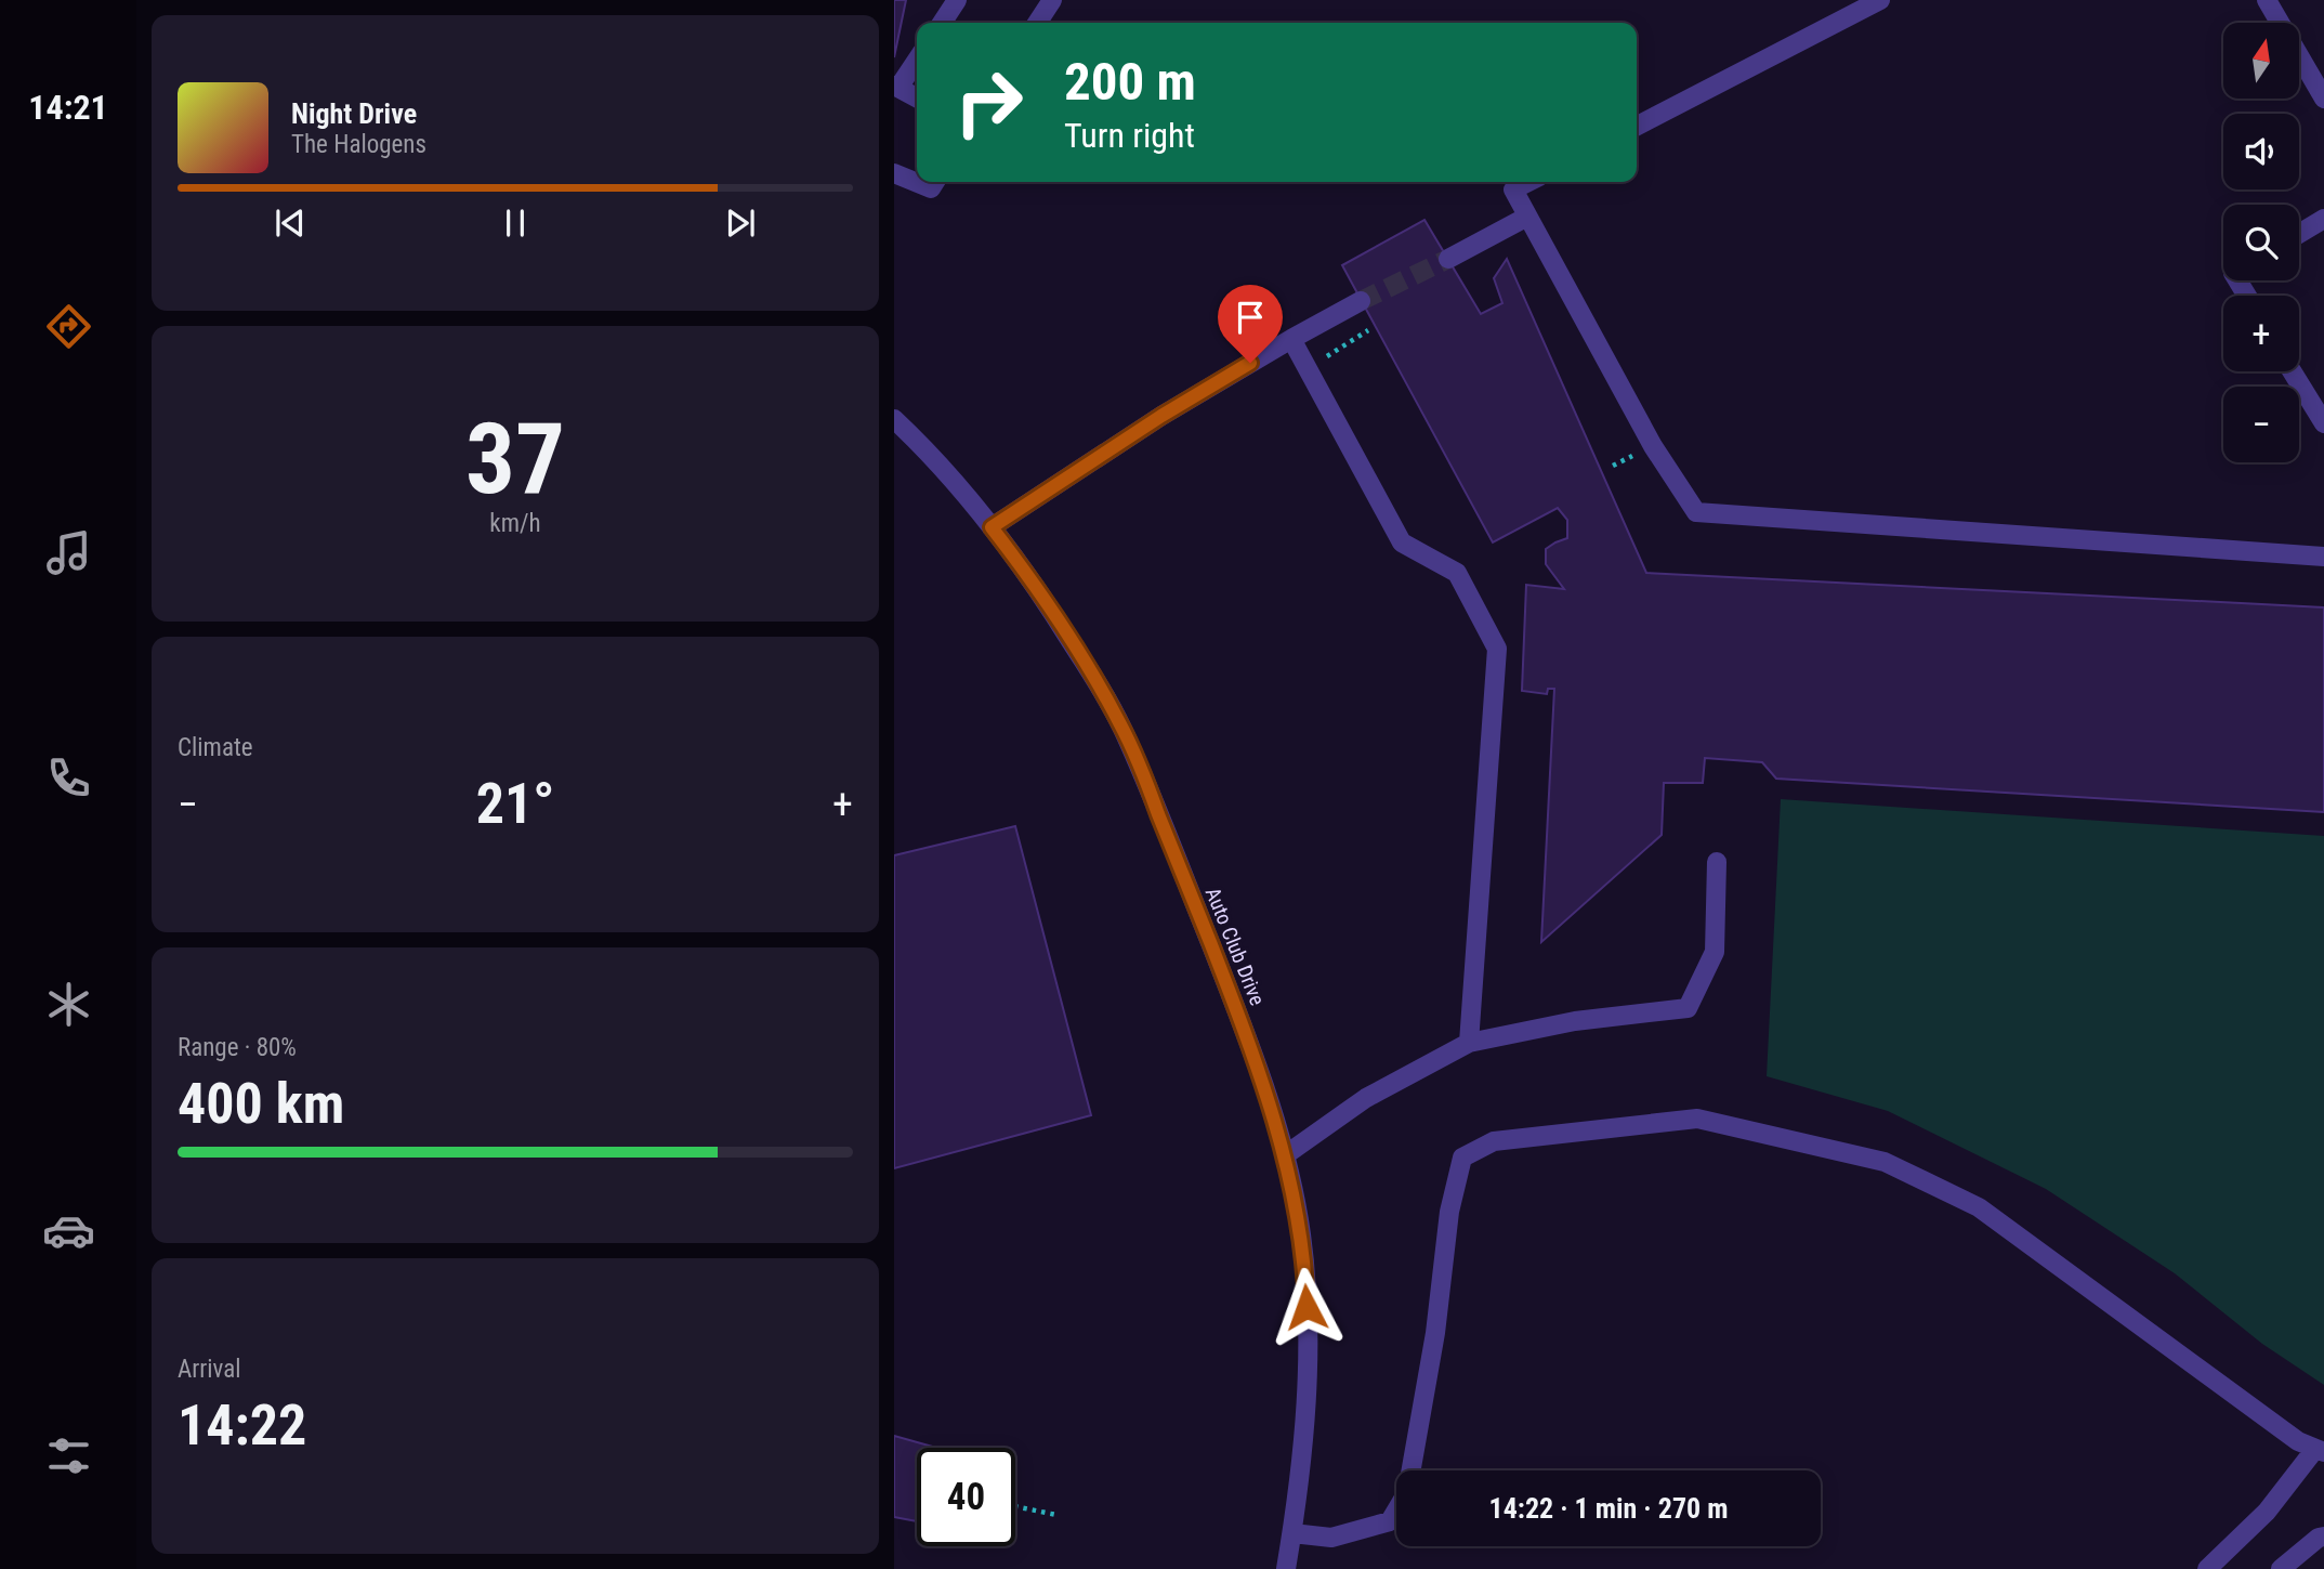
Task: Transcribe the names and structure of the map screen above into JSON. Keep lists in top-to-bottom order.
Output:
{
  "streets": {
    "street": ["Auto Club Drive"]
  },
  "north": "top",
  "page": {
    "tabs": "14:21",
    "map_buttons": ["+", "−"],
    "turn": ["200 m", "Turn right"],
    "song": ["Night Drive", "The Halogens"],
    "tile": [
      ["37", "km/h"],
      "Climate",
      ["Range · 80%", "400 km"],
      ["Arrival", "14:22"]
    ],
    "heat": ["−", "21°", "+"],
    "limit": "40",
    "trip": "14:22 · 1 min · 270 m"
  }
}
